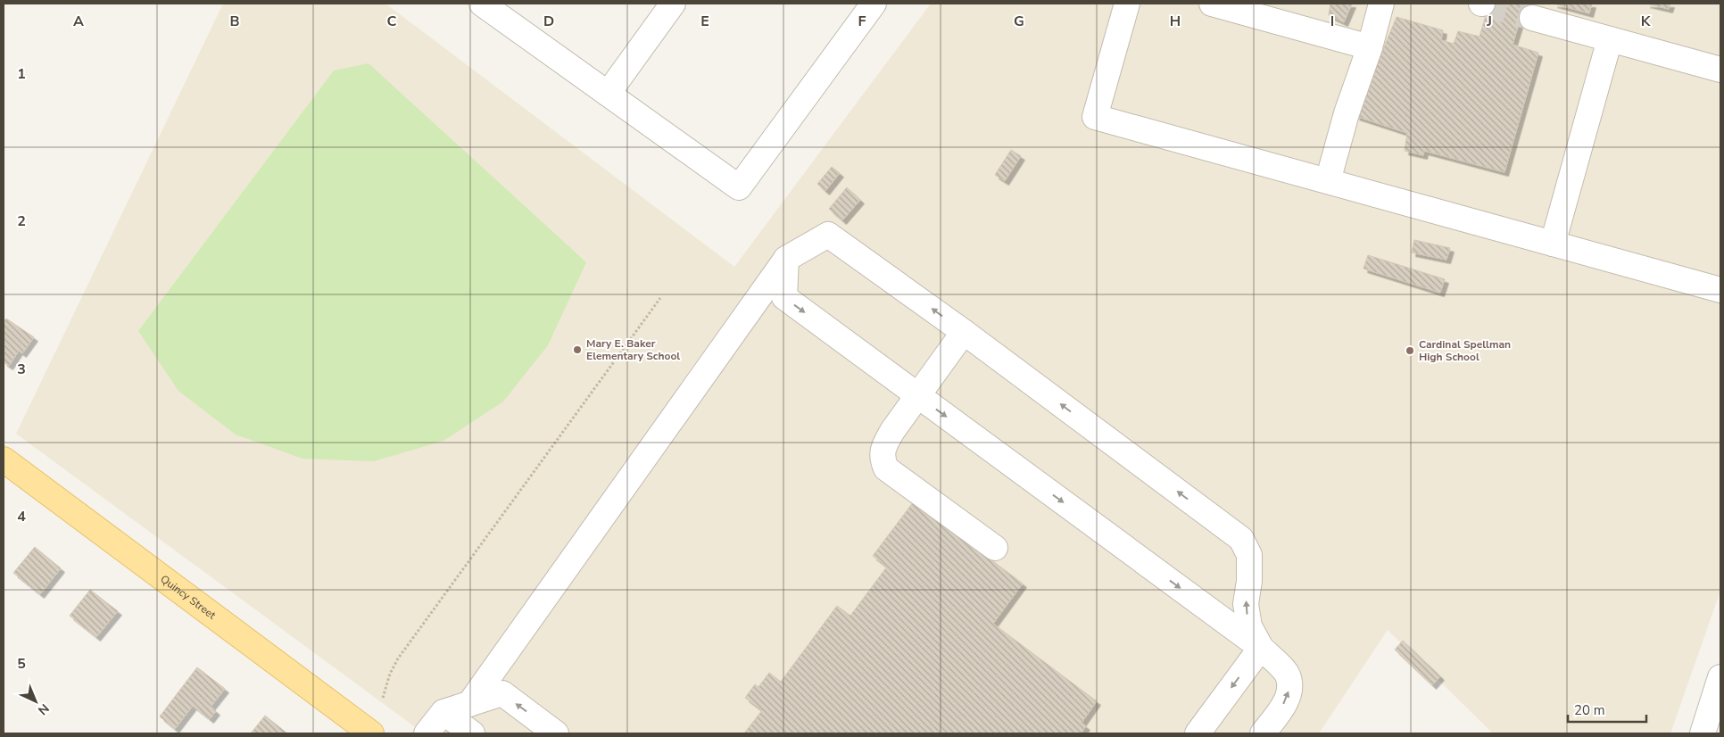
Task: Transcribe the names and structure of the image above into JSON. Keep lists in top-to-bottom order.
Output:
{
  "streets": {
    "main road": ["Quincy Street"]
  },
  "places": ["Mary E. Baker Elementary School", "Cardinal Spellman High School"],
  "scale_bar": "20 m",
  "north": "bottom right",
  "grid": {
    "columns": [
      "A",
      "B",
      "C",
      "D",
      "E",
      "F",
      "G",
      "H",
      "I",
      "J",
      "K"
    ],
    "rows": [
      "1",
      "2",
      "3",
      "4",
      "5"
    ]
  }
}
